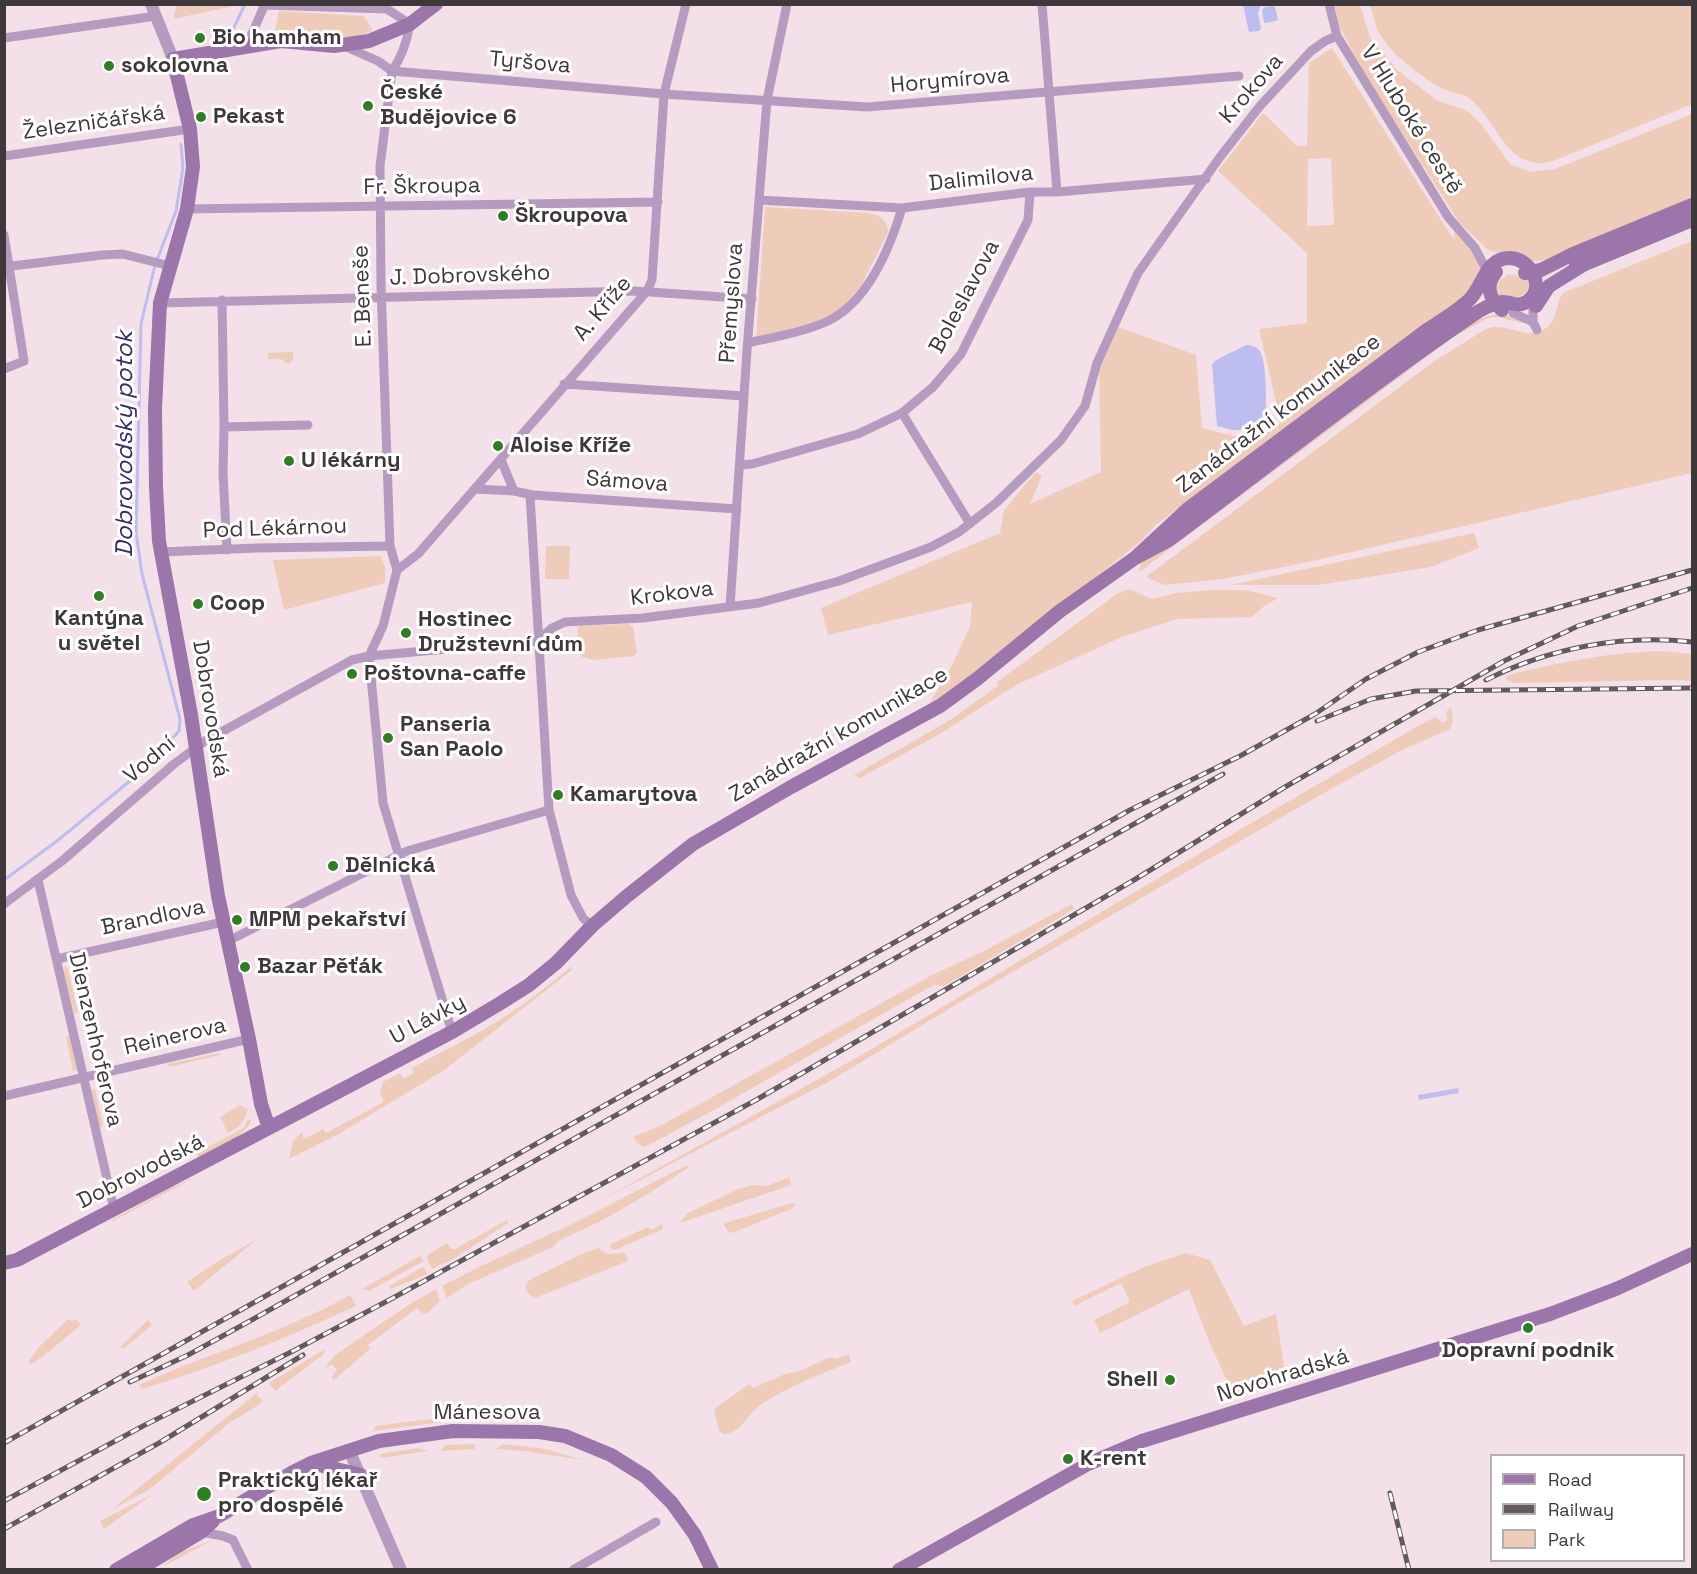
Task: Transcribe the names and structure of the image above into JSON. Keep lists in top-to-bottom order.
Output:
{
  "streets": {
    "main road": [
      "Zanádražní komunikace",
      "Dobrovodská",
      "U Lávky",
      "Novohradská",
      "Mánesova"
    ],
    "street": [
      "Tyršova",
      "Horymírova",
      "Krokova",
      "V Hluboké cestě",
      "Železničářská",
      "Dalimilova",
      "Fr. Škroupa",
      "J. Dobrovského",
      "E. Beneše",
      "Boleslavova",
      "Přemyslova",
      "A. Kříže",
      "Sámova",
      "Pod Lékárnou",
      "Vodní",
      "Brandlova",
      "Reinerova",
      "Dienzenhoferova"
    ]
  },
  "crossings": [
    ["Tyršova", "Horymírova"],
    ["Tyršova", "E. Beneše"],
    ["Tyršova", "A. Kříže"],
    ["Horymírova", "Přemyslova"],
    ["Horymírova", "A. Kříže"],
    ["Krokova", "V Hluboké cestě"],
    ["Krokova", "Dalimilova"],
    ["Krokova", "Přemyslova"],
    ["V Hluboké cestě", "Zanádražní komunikace"],
    ["Železničářská", "Dobrovodská"],
    ["Dalimilova", "Boleslavova"],
    ["Dalimilova", "Přemyslova"],
    ["Fr. Škroupa", "E. Beneše"],
    ["Fr. Škroupa", "A. Kříže"],
    ["Fr. Škroupa", "Dobrovodská"],
    ["J. Dobrovského", "E. Beneše"],
    ["J. Dobrovského", "Přemyslova"],
    ["J. Dobrovského", "A. Kříže"],
    ["J. Dobrovského", "Dobrovodská"],
    ["E. Beneše", "A. Kříže"],
    ["E. Beneše", "Pod Lékárnou"],
    ["Boleslavova", "Přemyslova"],
    ["Přemyslova", "Sámova"],
    ["A. Kříže", "Sámova"],
    ["Zanádražní komunikace", "U Lávky"],
    ["Pod Lékárnou", "Dobrovodská"],
    ["Dobrovodská", "Vodní"],
    ["Dobrovodská", "Brandlova"],
    ["Dobrovodská", "U Lávky"],
    ["Dobrovodská", "Reinerova"],
    ["Dobrovodská", "Dienzenhoferova"],
    ["Vodní", "Dienzenhoferova"],
    ["Brandlova", "Dienzenhoferova"],
    ["Reinerova", "Dienzenhoferova"]
  ],
  "water": ["Dobrovodský potok"],
  "places": [
    "Bio hamham",
    "sokolovna",
    "České Budějovice 6",
    "Pekast",
    "Škroupova",
    "Aloise Kříže",
    "U lékárny",
    "Kantýna u světel",
    "Coop",
    "Hostinec Družstevní dům",
    "Poštovna-caffe",
    "Panseria San Paolo",
    "Kamarytova",
    "Dělnická",
    "MPM pekařství",
    "Bazar Pěťák",
    "Dopravní podnik",
    "Shell",
    "K-rent",
    "Praktický lékař pro dospělé"
  ],
  "legend": ["Road", "Railway", "Park"]
}
